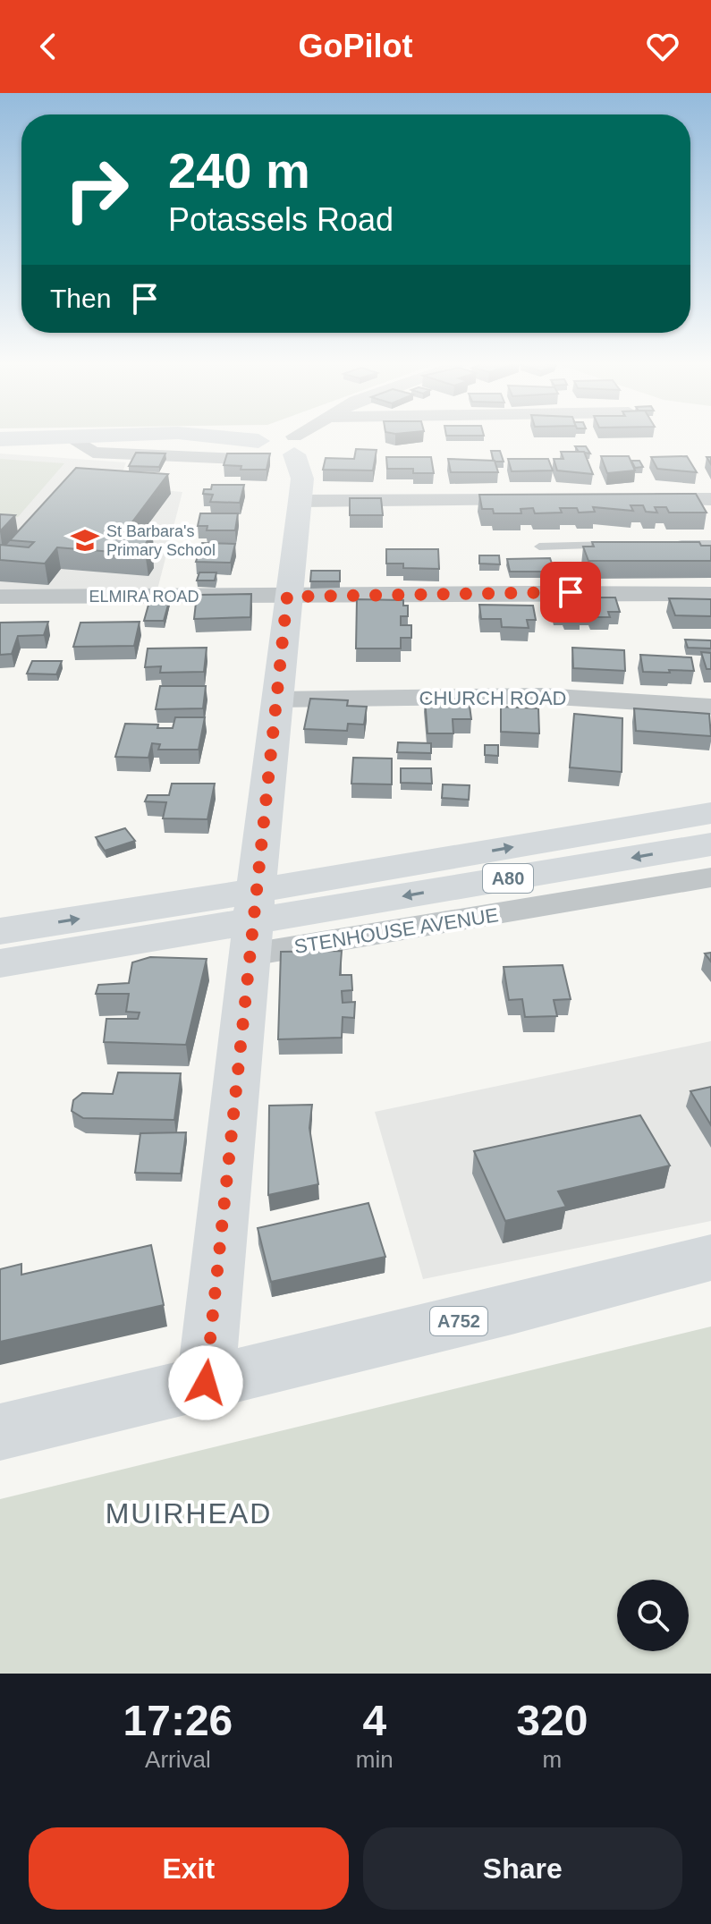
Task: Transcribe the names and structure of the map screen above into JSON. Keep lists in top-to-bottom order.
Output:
{
  "streets": {
    "main road": ["A80", "A752"],
    "street": ["ELMIRA ROAD", "CHURCH ROAD", "STENHOUSE AVENUE"]
  },
  "districts": ["MUIRHEAD"],
  "places": {
    "school or university": ["St Barbara's Primary School"]
  },
  "page": {
    "header": "GoPilot",
    "turn": ["240 m", "Potassels Road"],
    "then": "Then",
    "eta": [
      "17:26",
      "Arrival",
      "4",
      "min",
      "320",
      "m"
    ],
    "buttons": ["Exit", "Share"]
  }
}
